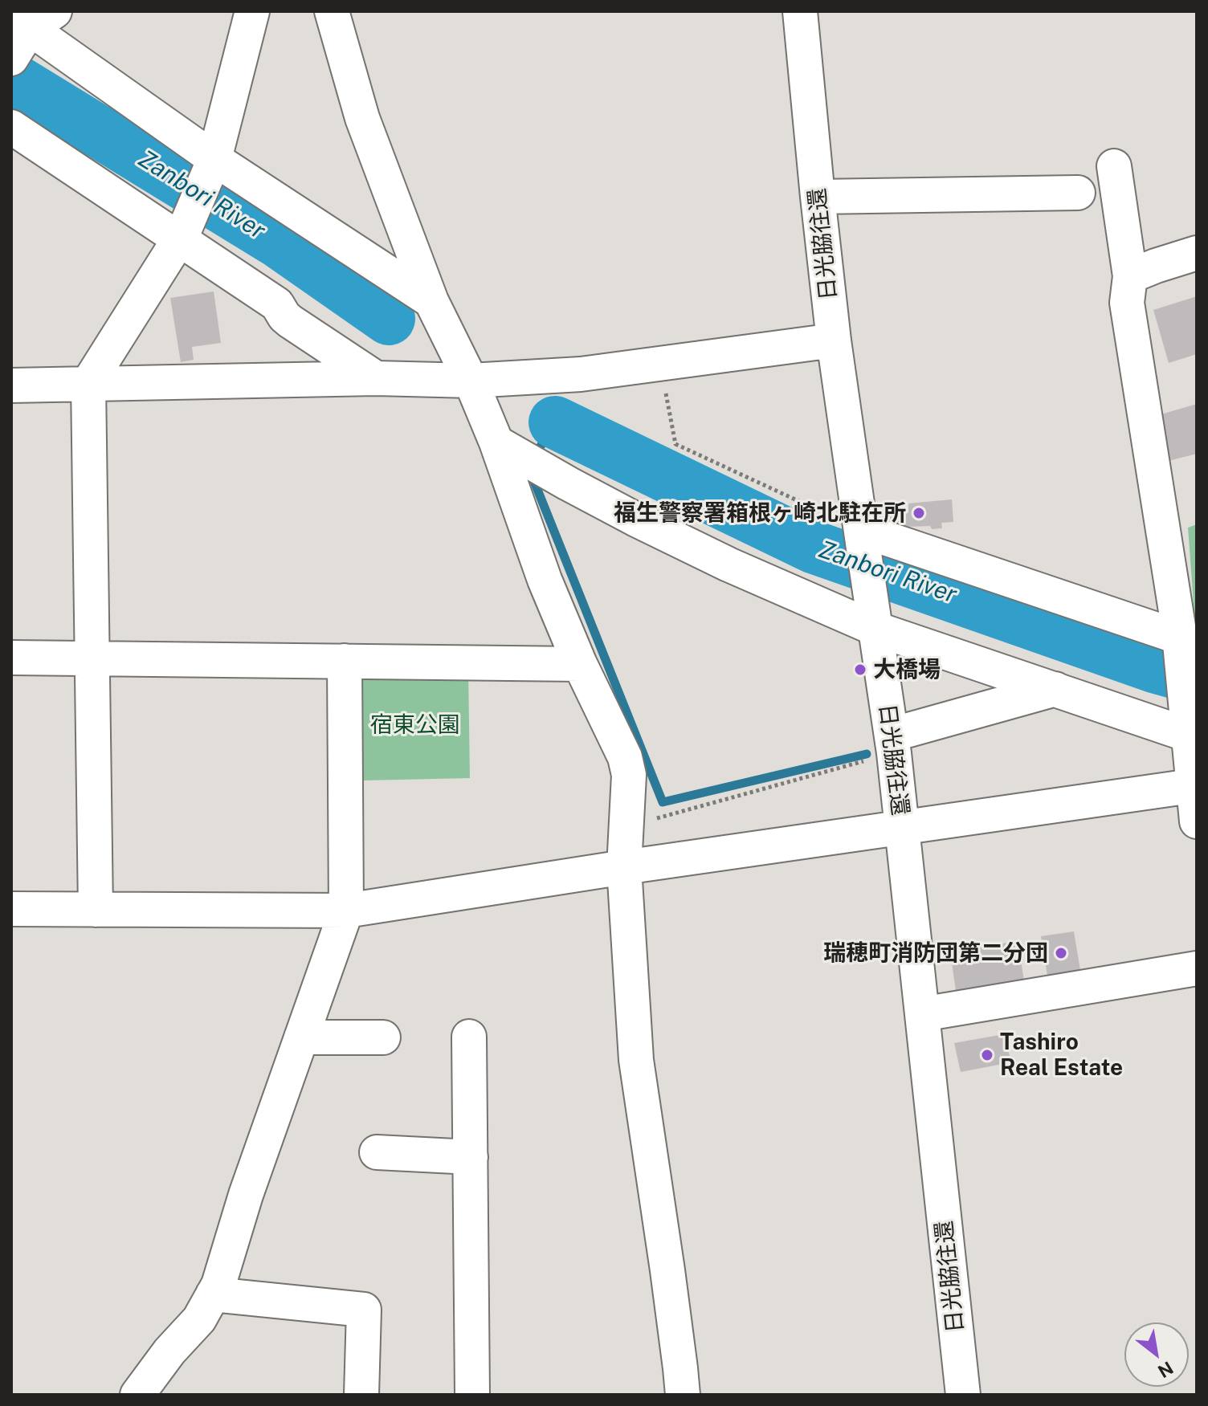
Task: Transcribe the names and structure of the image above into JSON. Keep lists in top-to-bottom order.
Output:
{
  "streets": {
    "street": ["日光脇往還"]
  },
  "water": ["Zanbori River"],
  "parks": ["宿東公園"],
  "places": [
    "福生警察署箱根ヶ崎北駐在所",
    "大橋場",
    "瑞穂町消防団第二分団",
    "Tashiro Real Estate"
  ],
  "north": "bottom right"
}
